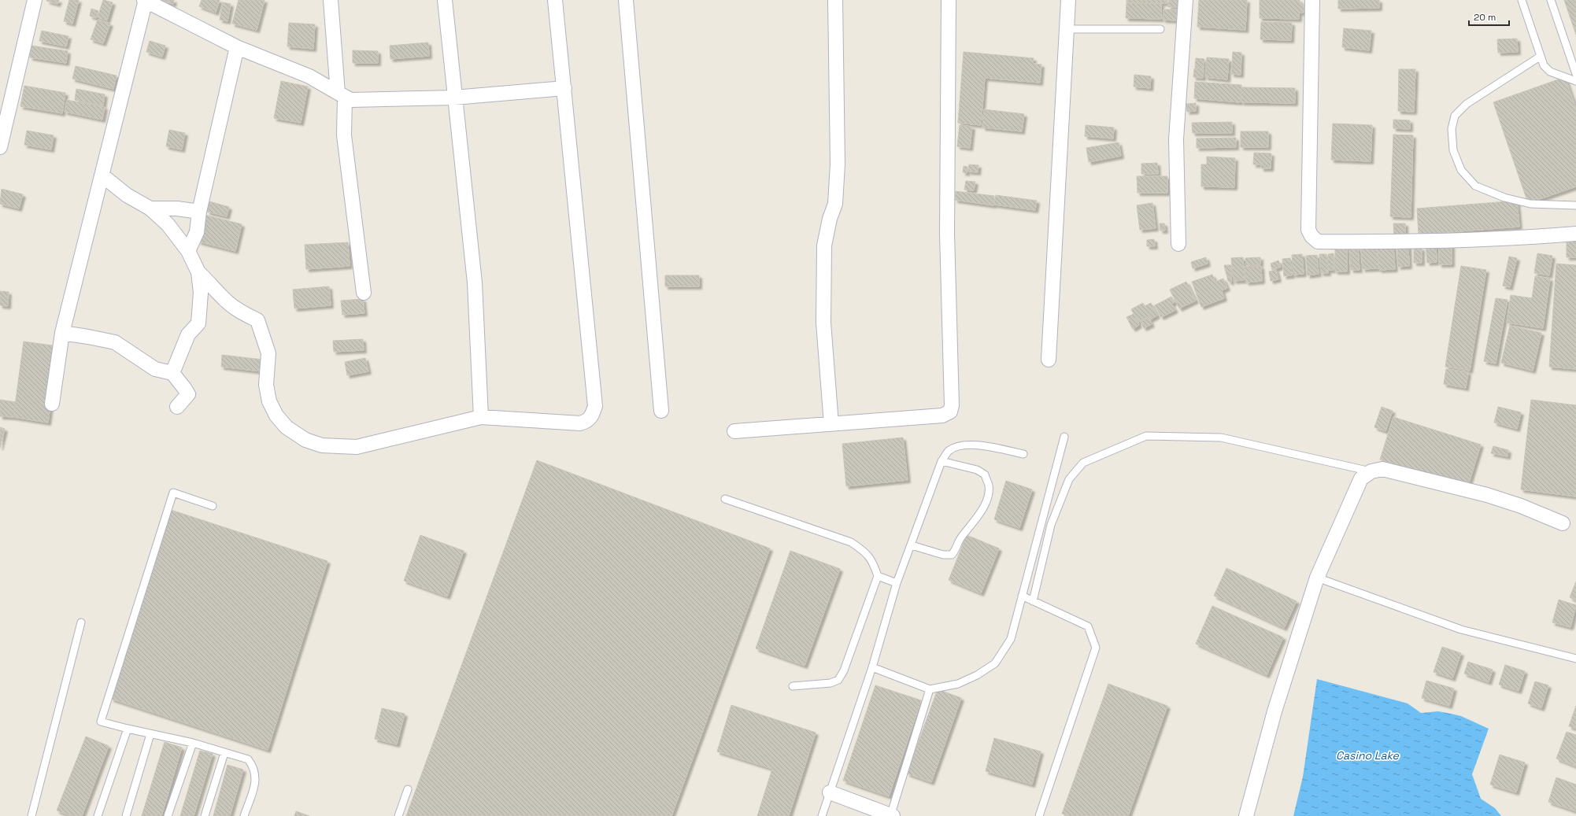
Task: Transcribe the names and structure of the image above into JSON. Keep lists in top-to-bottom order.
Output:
{
  "water": ["Casino Lake"],
  "scale_bar": "20 m"
}
